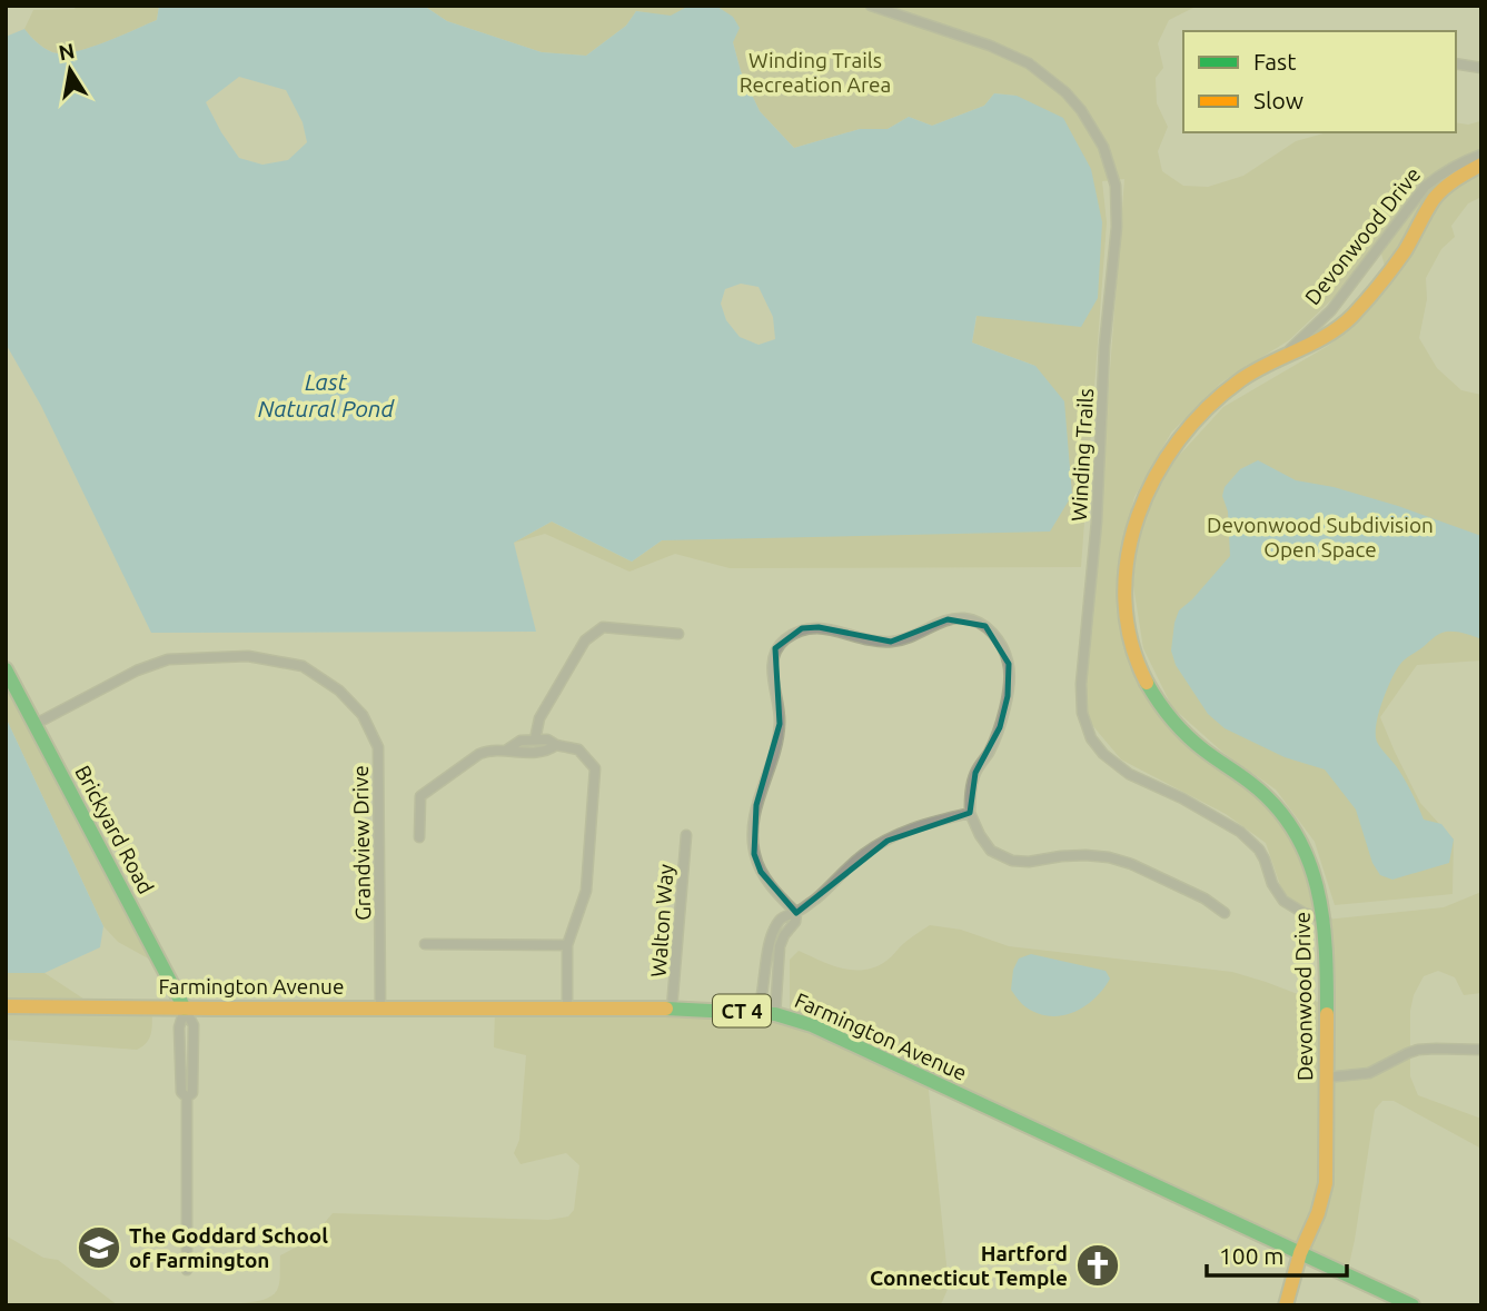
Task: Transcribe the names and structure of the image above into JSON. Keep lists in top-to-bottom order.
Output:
{
  "streets": {
    "street": [
      "Devonwood Drive",
      "Winding Trails",
      "Brickyard Road",
      "Grandview Drive",
      "Walton Way",
      "Farmington Avenue",
      "CT 4"
    ]
  },
  "crossings": [
    ["Devonwood Drive", "Winding Trails"],
    ["Devonwood Drive", "Farmington Avenue"],
    ["Brickyard Road", "Grandview Drive"],
    ["Brickyard Road", "Farmington Avenue"],
    ["Grandview Drive", "Farmington Avenue"],
    ["Walton Way", "Farmington Avenue"]
  ],
  "water": ["Last Natural Pond"],
  "parks": ["Winding Trails Recreation Area", "Devonwood Subdivision Open Space"],
  "places": {
    "school or university": ["The Goddard School of Farmington"],
    "church": ["Hartford Connecticut Temple"]
  },
  "legend": ["Fast", "Slow"],
  "scale_bar": "100 m",
  "north": "top"
}
